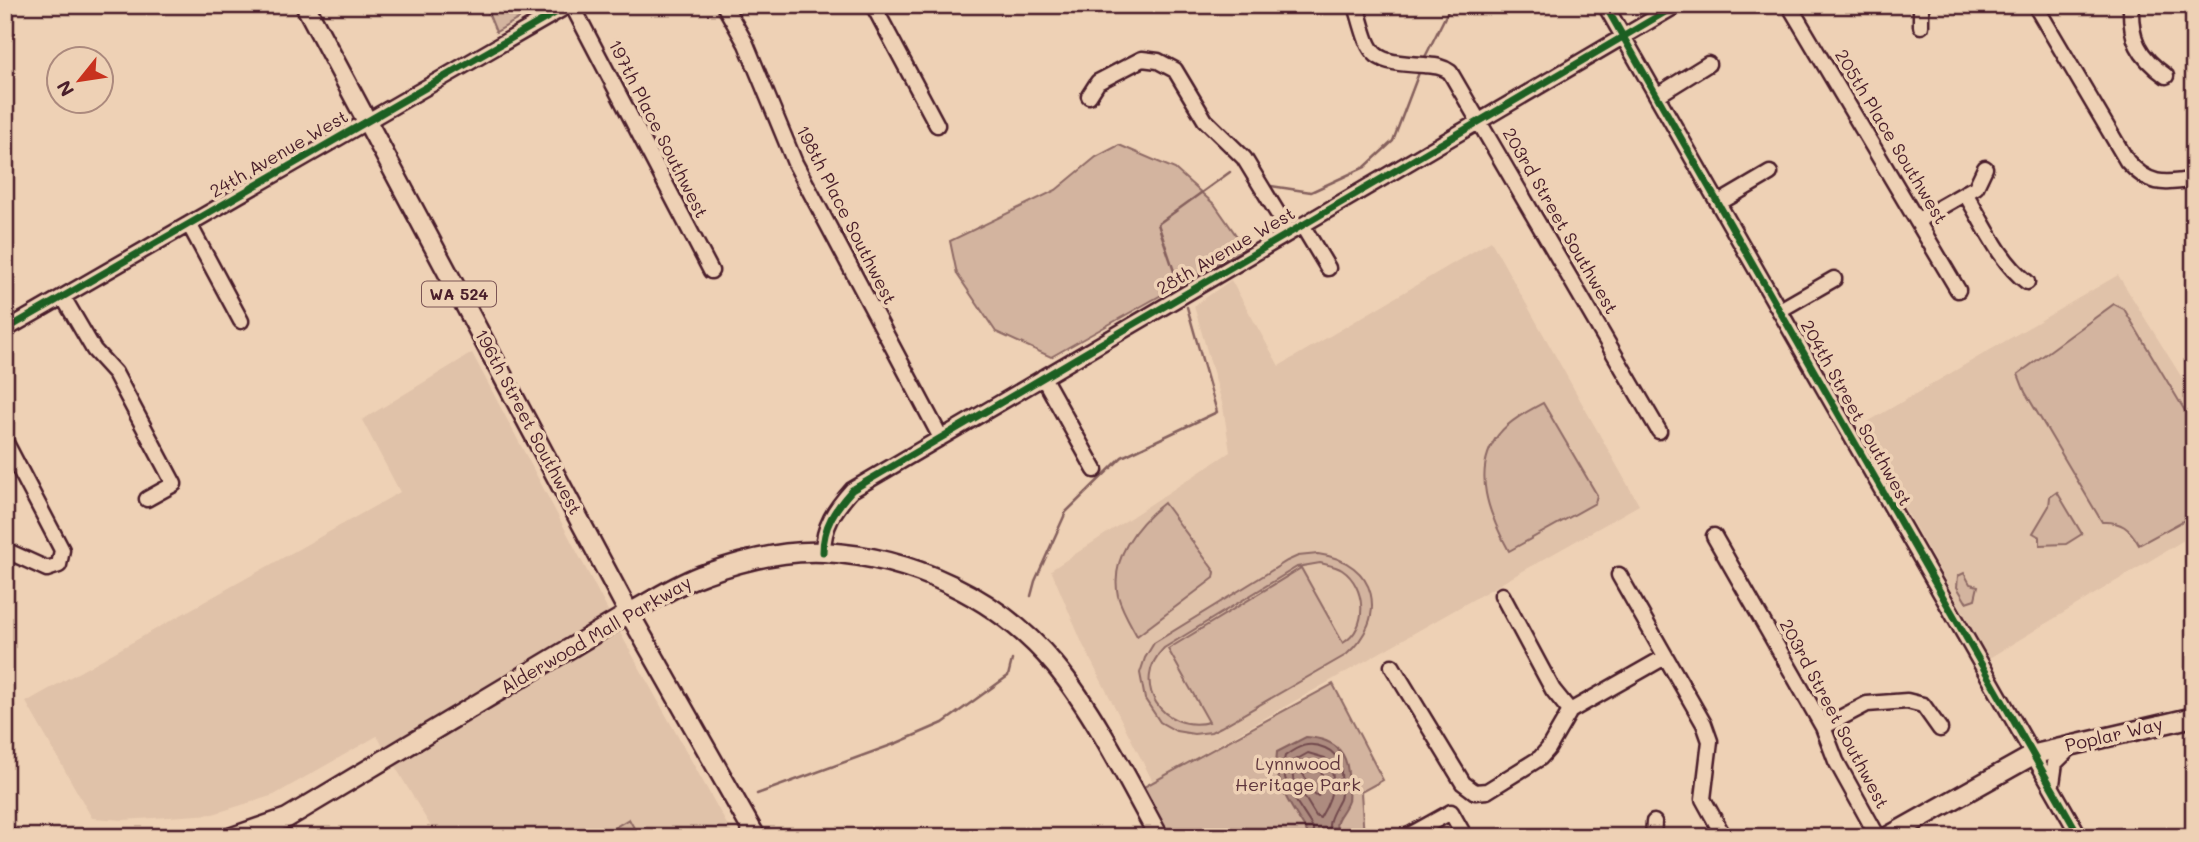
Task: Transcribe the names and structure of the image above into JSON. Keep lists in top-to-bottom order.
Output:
{
  "streets": {
    "main road": [
      "WA 524",
      "196th Street Southwest",
      "Alderwood Mall Parkway",
      "Poplar Way"
    ],
    "street": [
      "197th Place Southwest",
      "205th Place Southwest",
      "24th Avenue West",
      "198th Place Southwest",
      "203rd Street Southwest",
      "28th Avenue West",
      "204th Street Southwest"
    ]
  },
  "crossings": [
    ["197th Place Southwest", "24th Avenue West"],
    ["24th Avenue West", "196th Street Southwest"],
    ["198th Place Southwest", "28th Avenue West"],
    ["203rd Street Southwest", "28th Avenue West"],
    ["28th Avenue West", "204th Street Southwest"],
    ["28th Avenue West", "Alderwood Mall Parkway"],
    ["204th Street Southwest", "Poplar Way"],
    ["196th Street Southwest", "Alderwood Mall Parkway"]
  ],
  "parks": ["Lynnwood Heritage Park"],
  "north": "bottom left"
}
